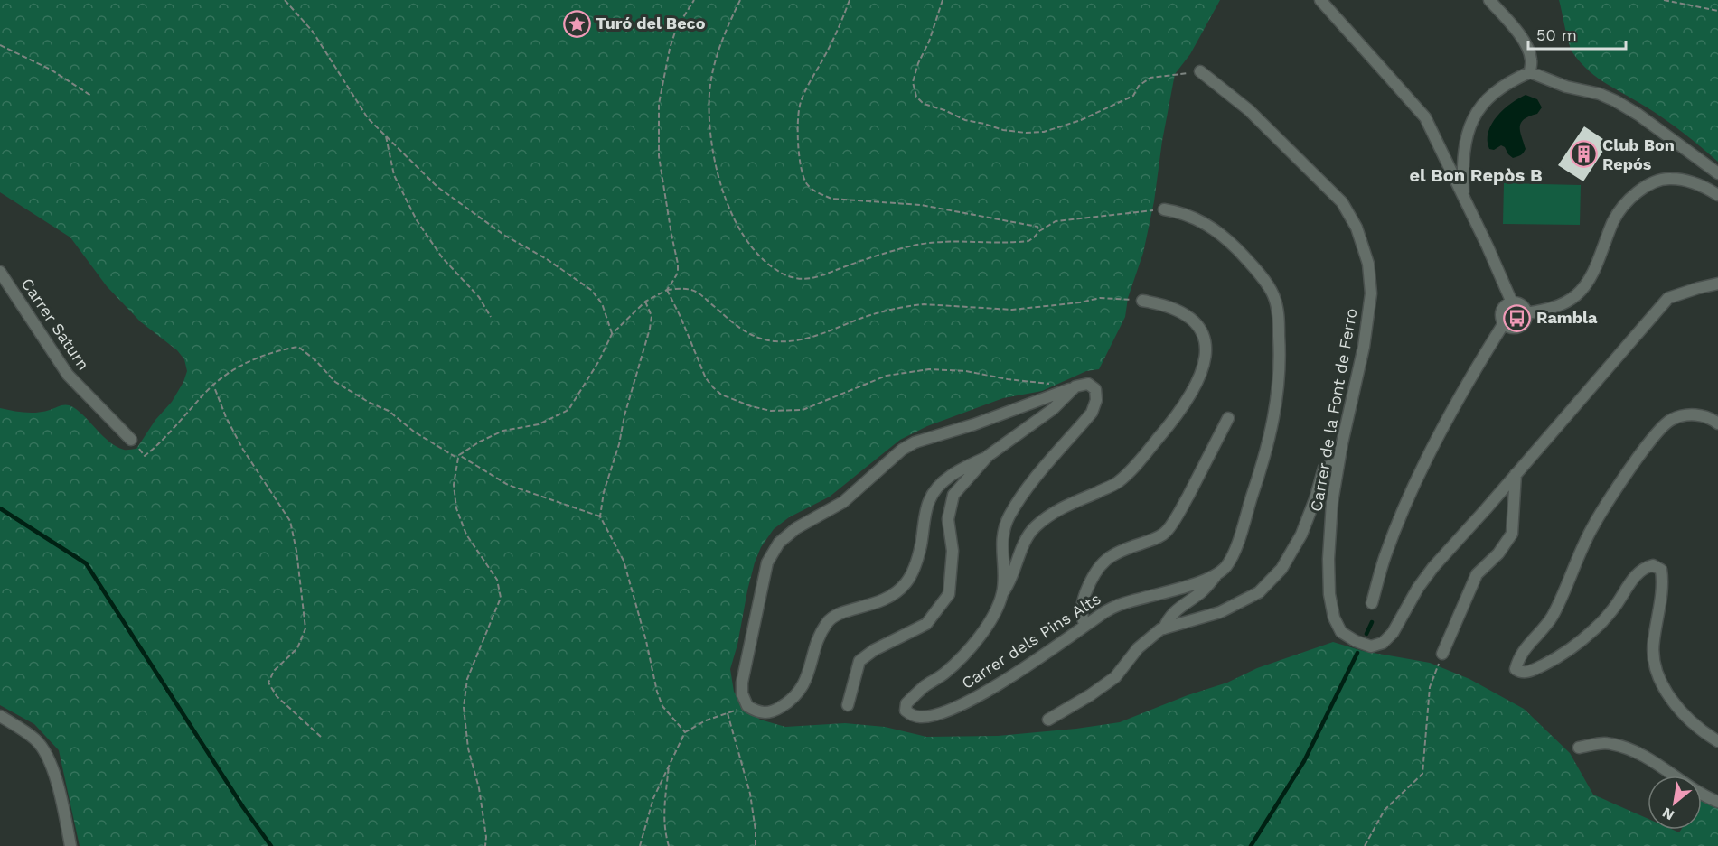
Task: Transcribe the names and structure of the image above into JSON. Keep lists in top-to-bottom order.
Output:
{
  "streets": {
    "street": ["Carrer Saturn", "Carrer de la Font de Ferro", "Carrer dels Pins Alts"]
  },
  "districts": ["el Bon Repòs B"],
  "places": {
    "place": ["Turó del Beco"],
    "building": ["Club Bon Repós"],
    "bus stop": ["Rambla"]
  },
  "scale_bar": "50 m",
  "north": "bottom left"
}
